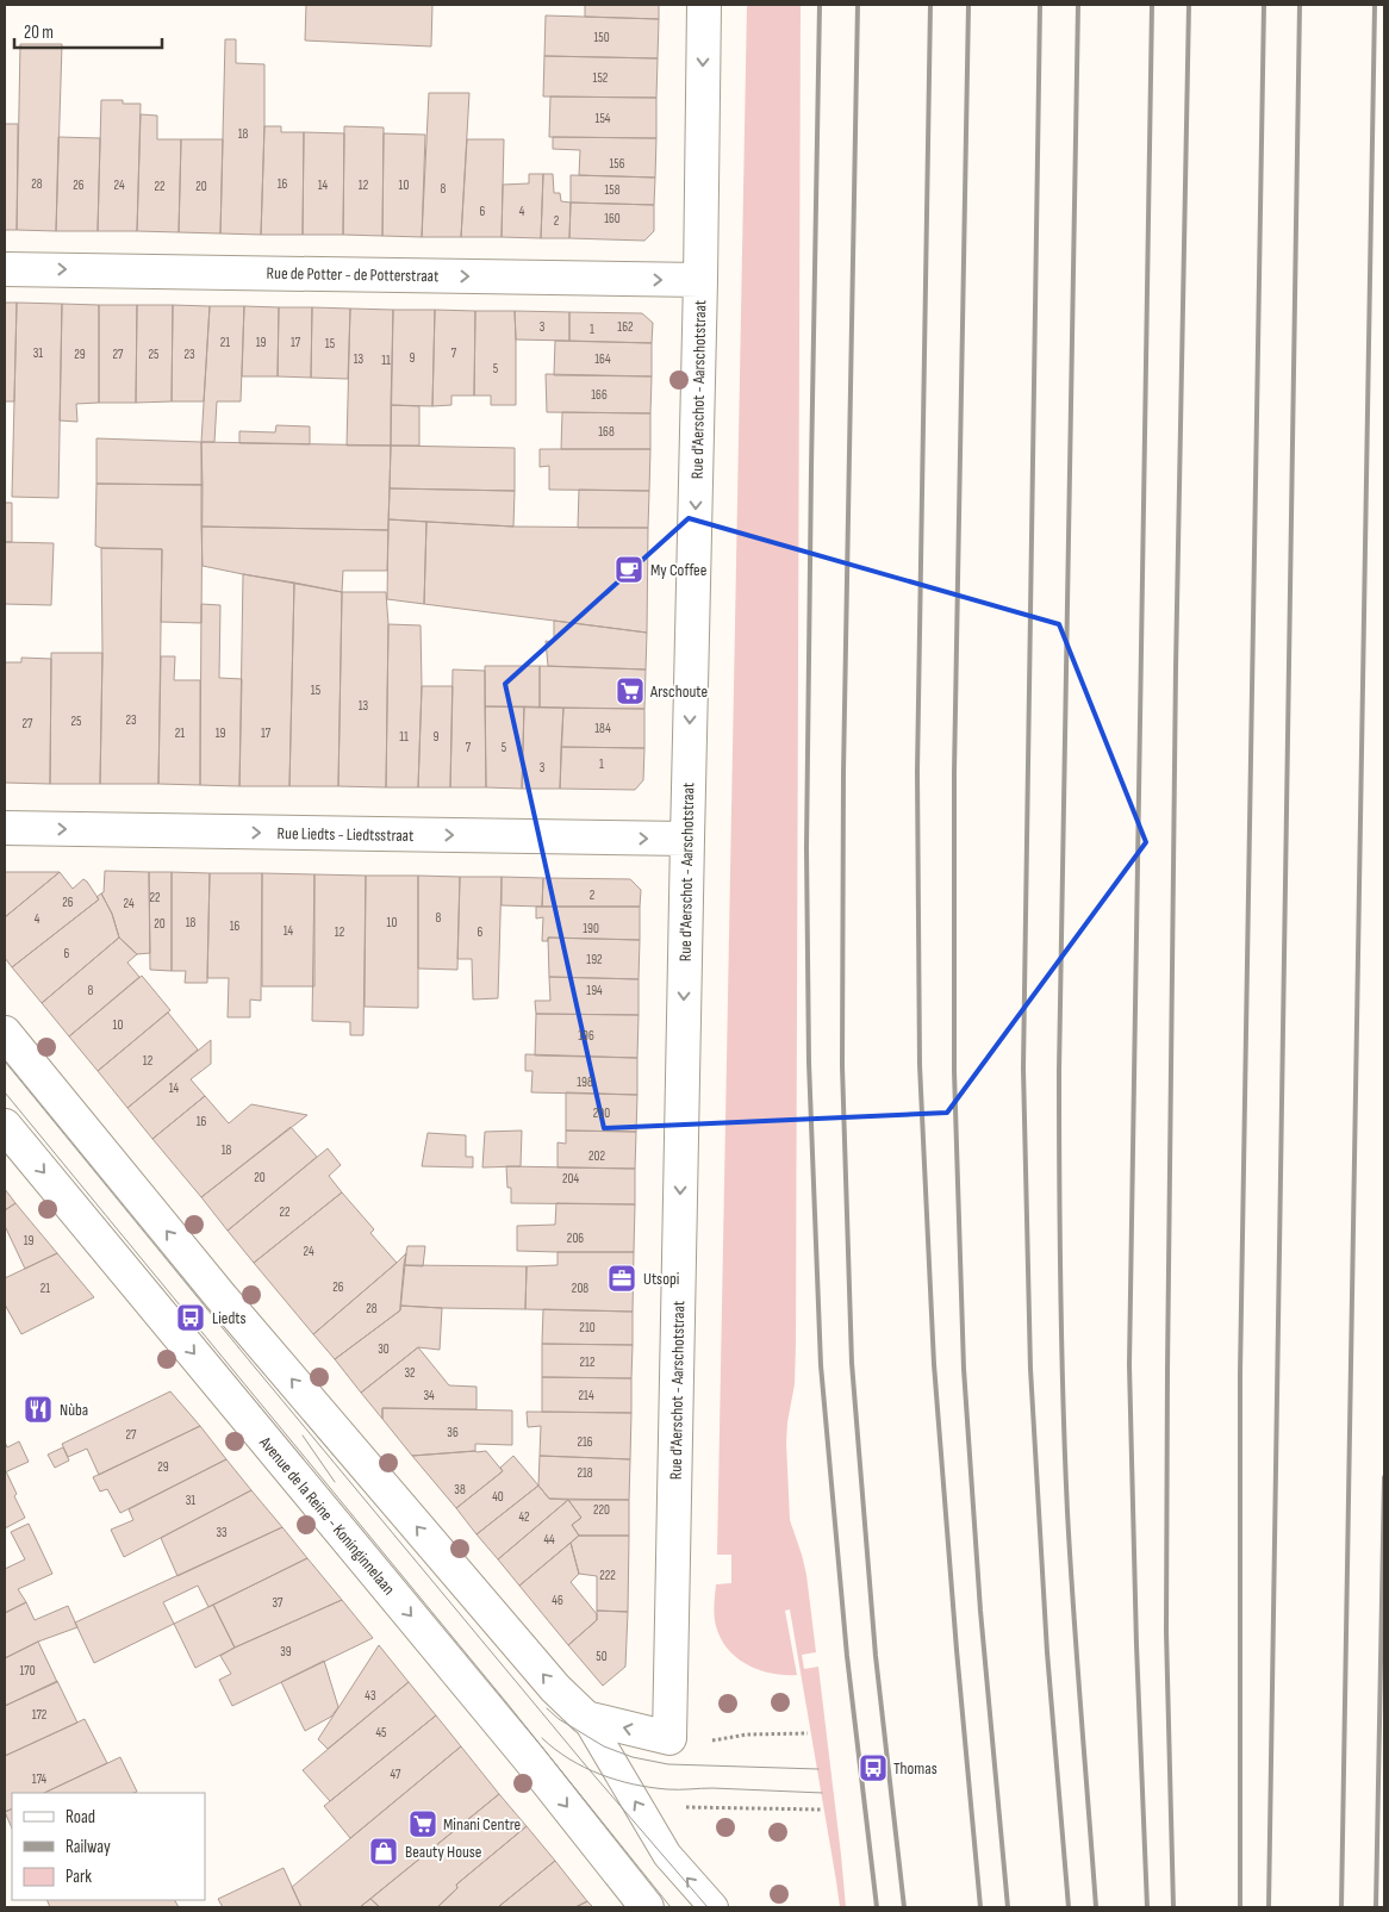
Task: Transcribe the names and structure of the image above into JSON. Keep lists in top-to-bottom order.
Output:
{
  "streets": {
    "street": [
      "Rue de Potter - de Potterstraat",
      "Rue d'Aerschot - Aarschotstraat",
      "Rue Liedts - Liedtsstraat",
      "Avenue de la Reine - Koninginnelaan"
    ]
  },
  "crossings": [
    ["Rue de Potter - de Potterstraat", "Rue d'Aerschot - Aarschotstraat"],
    ["Rue d'Aerschot - Aarschotstraat", "Rue Liedts - Liedtsstraat"]
  ],
  "one_way": ["Rue de Potter - de Potterstraat", "Rue d'Aerschot - Aarschotstraat", "Rue Liedts - Liedtsstraat"],
  "places": {
    "cafe": ["My Coffee"],
    "supermarket": ["Arschoute", "Minani Centre"],
    "office": ["Utsopi"],
    "bus stop": ["Liedts", "Thomas"],
    "restaurant": ["Nùba"],
    "shop": ["Beauty House"]
  },
  "house_numbers": [
    "150",
    "152",
    "154",
    "18",
    "156",
    "28",
    "16",
    "26",
    "24",
    "14",
    "12",
    "10",
    "22",
    "20",
    "8",
    "158",
    "6",
    "4",
    "160",
    "2",
    "3",
    "162",
    "1",
    "21",
    "19",
    "17",
    "15",
    "31",
    "7",
    "29",
    "27",
    "25",
    "23",
    "9",
    "13",
    "164",
    "11",
    "5",
    "166",
    "168",
    "15",
    "13",
    "23",
    "25",
    "27",
    "184",
    "21",
    "19",
    "17",
    "11",
    "9",
    "7",
    "5",
    "1",
    "3",
    "2",
    "22",
    "26",
    "24",
    "8",
    "4",
    "18",
    "10",
    "20",
    "16",
    "190",
    "14",
    "12",
    "6",
    "6",
    "192",
    "8",
    "194",
    "10",
    "196",
    "12",
    "198",
    "14",
    "200",
    "16",
    "18",
    "202",
    "20",
    "204",
    "22",
    "206",
    "19",
    "24",
    "26",
    "21",
    "208",
    "28",
    "210",
    "30",
    "212",
    "32",
    "34",
    "214",
    "36",
    "27",
    "216",
    "29",
    "218",
    "38",
    "40",
    "31",
    "220",
    "42",
    "33",
    "44",
    "222",
    "46",
    "37",
    "39",
    "50",
    "170",
    "43",
    "172",
    "45",
    "47",
    "174"
  ],
  "legend": ["Road", "Railway", "Park"],
  "scale_bar": "20 m"
}
